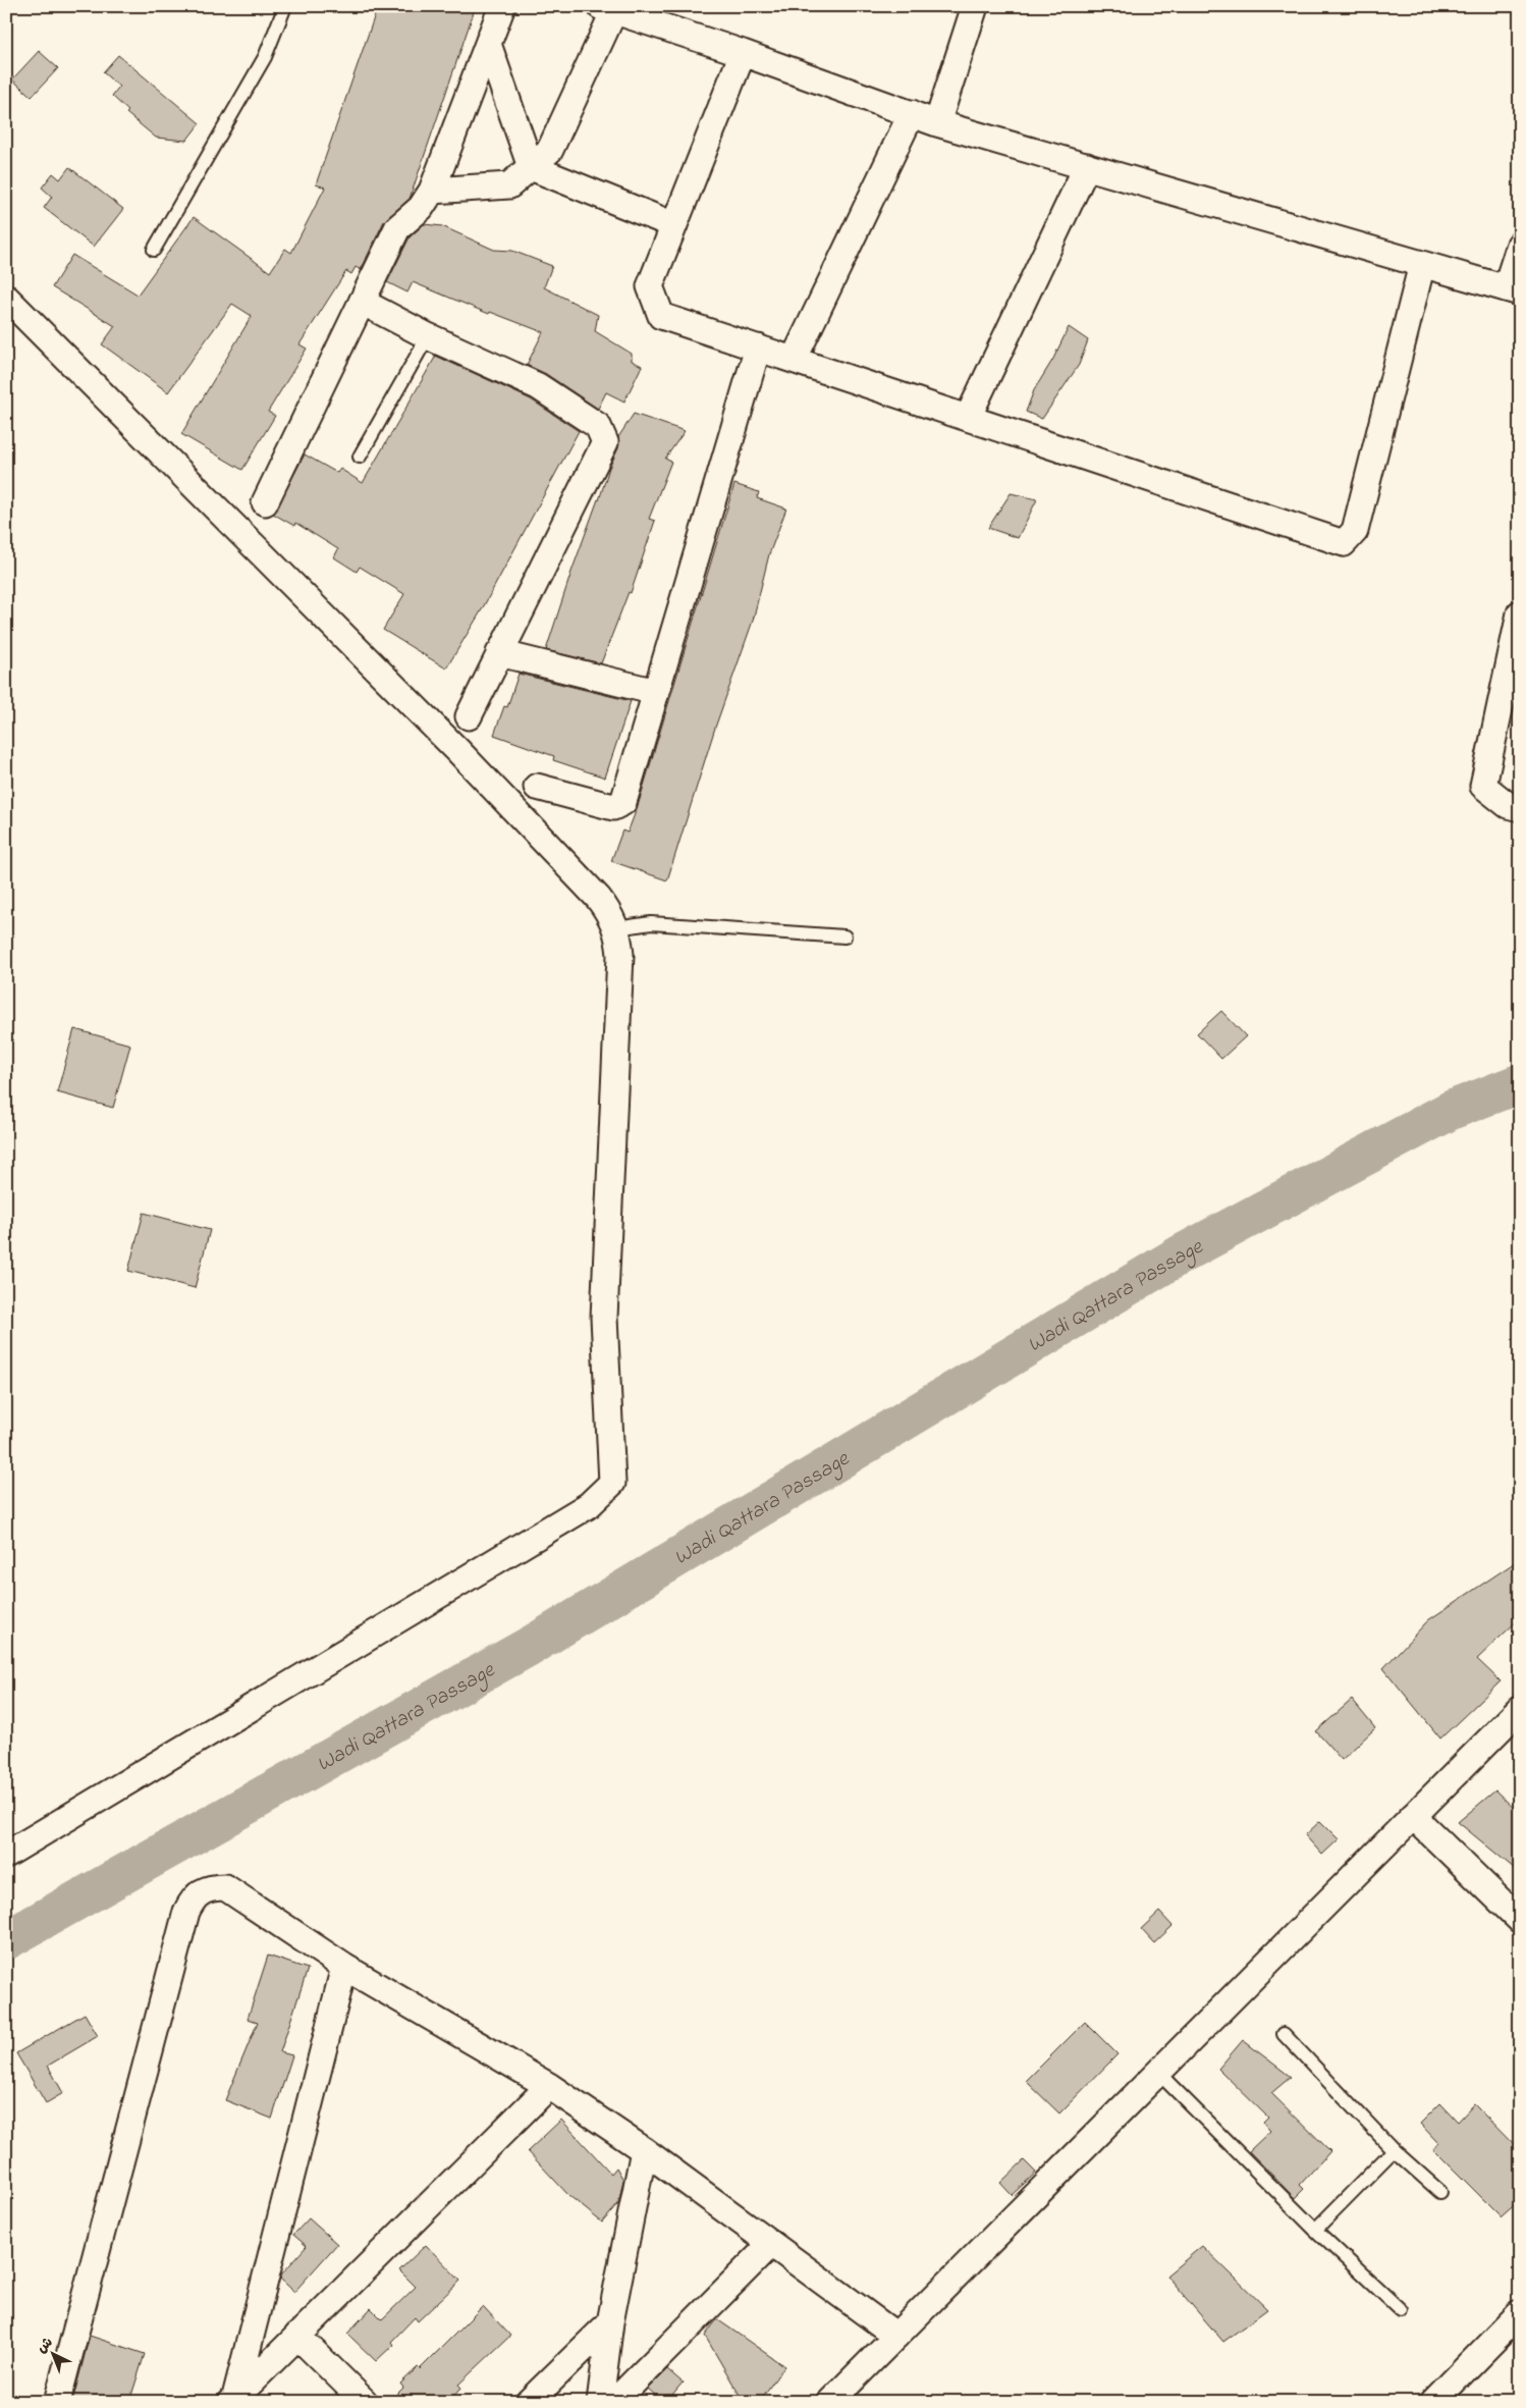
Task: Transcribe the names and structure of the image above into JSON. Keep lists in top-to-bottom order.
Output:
{
  "water": ["Wadi Qattara Passage"],
  "north": "top left"
}
